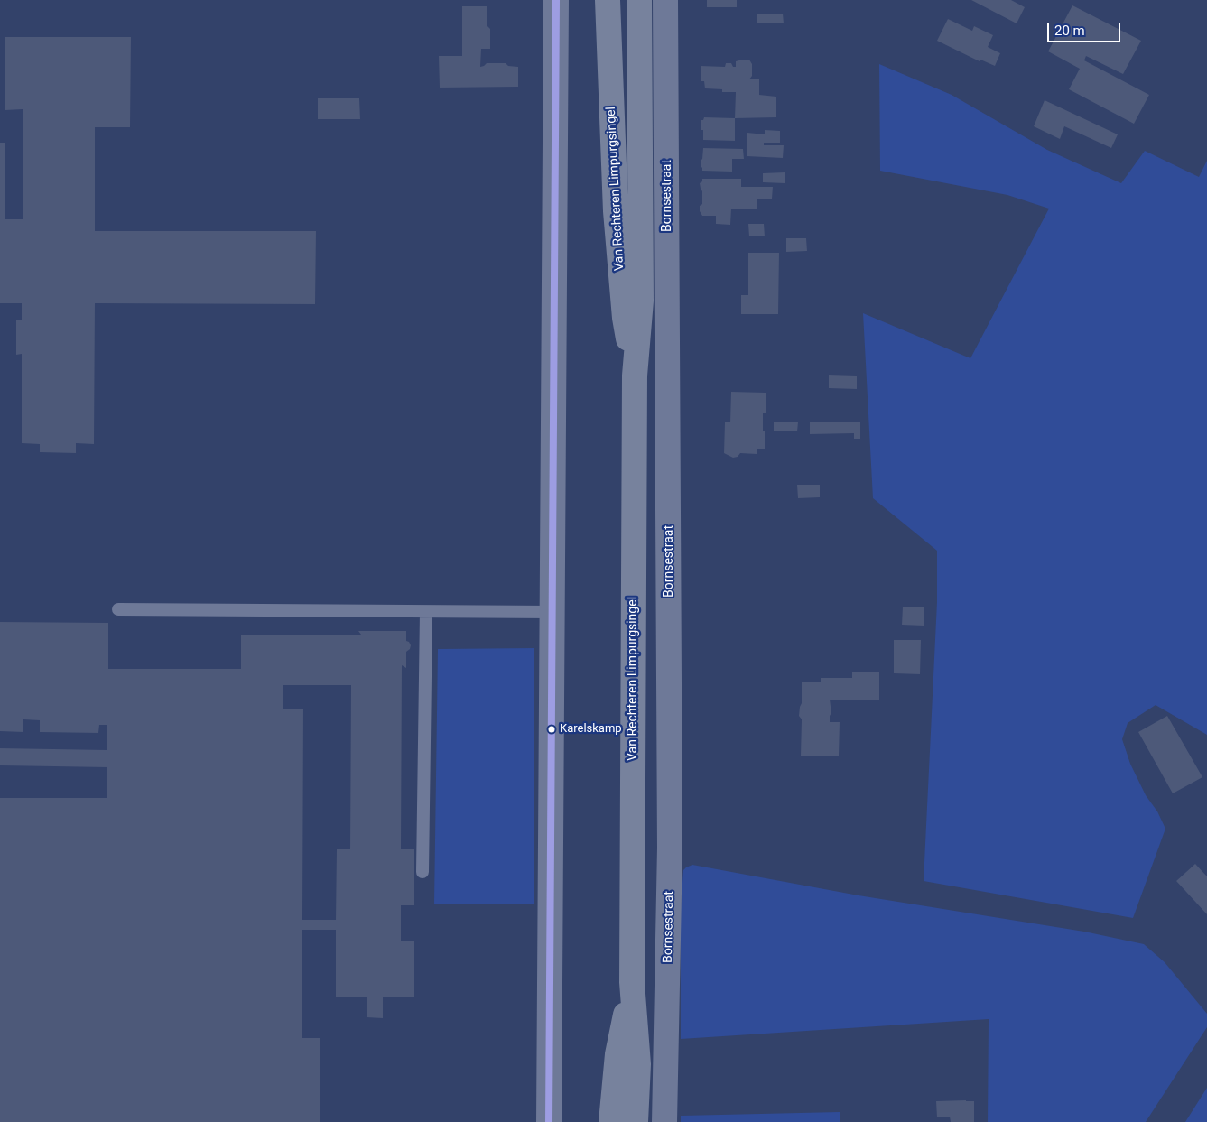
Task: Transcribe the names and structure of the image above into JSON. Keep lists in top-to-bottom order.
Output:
{
  "streets": {
    "main road": ["Van Rechteren Limpurgsingel"],
    "street": ["Bornsestraat"]
  },
  "places": ["Karelskamp"],
  "scale_bar": "20 m"
}
